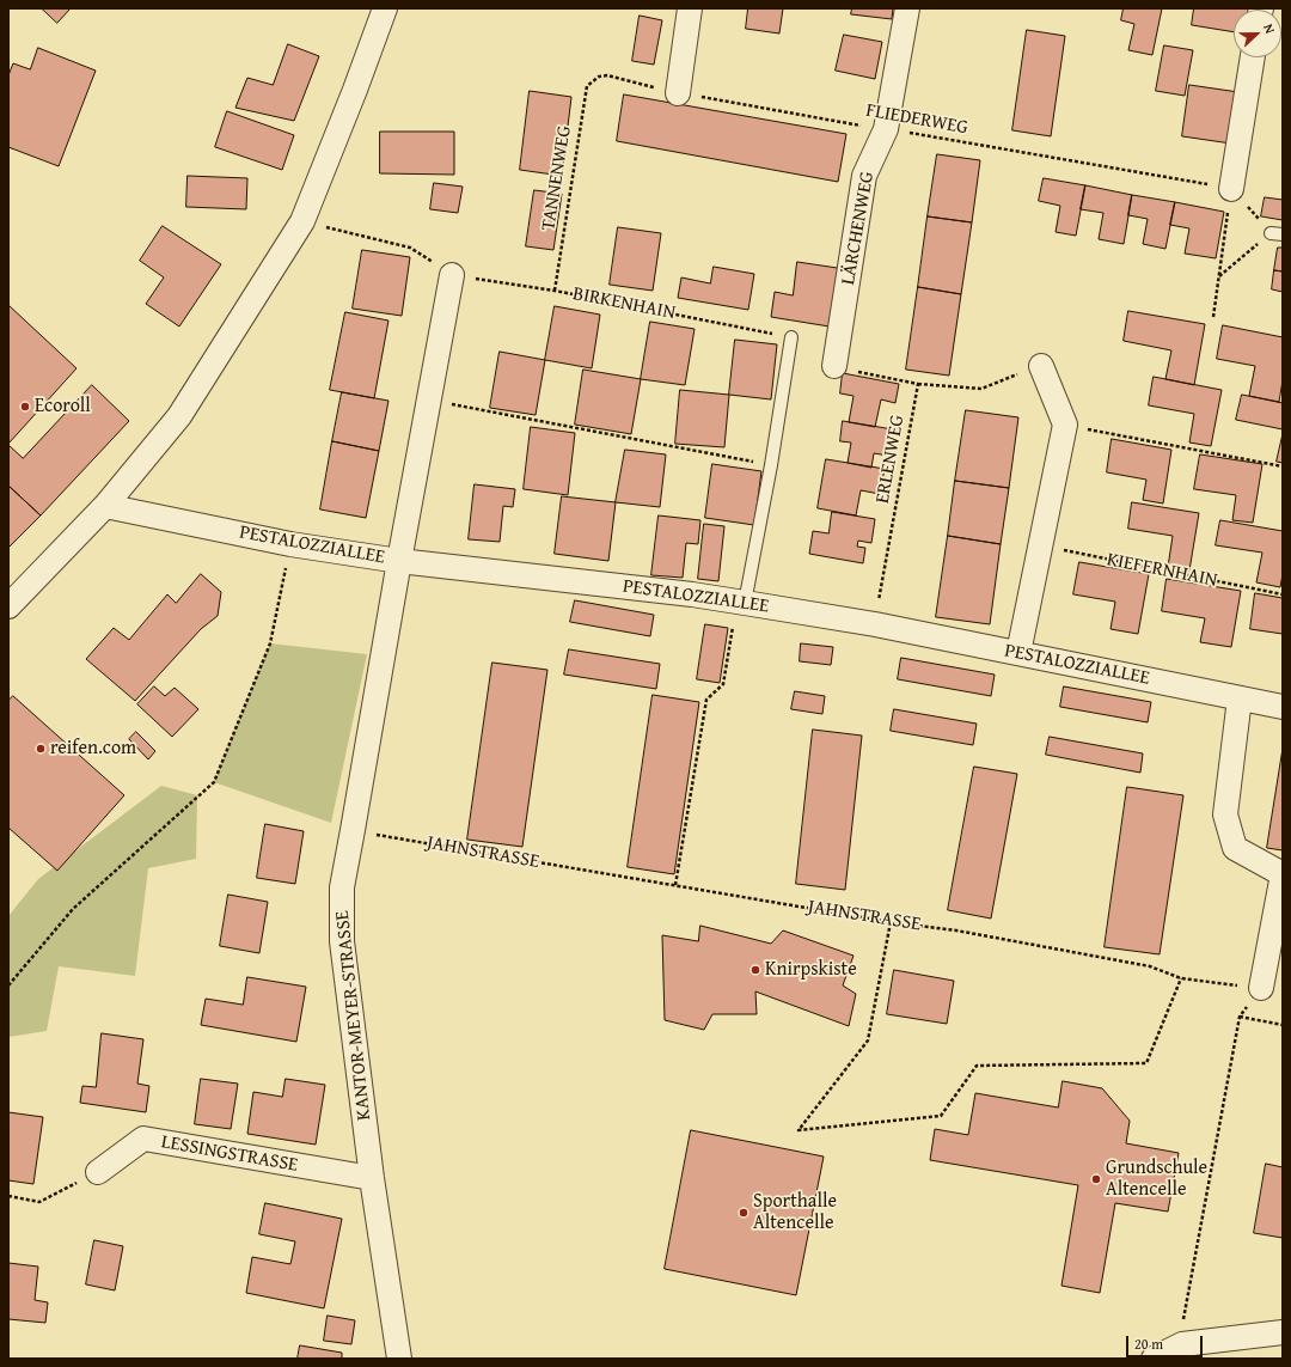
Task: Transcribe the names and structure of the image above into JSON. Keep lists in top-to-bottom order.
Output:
{
  "streets": {
    "street": [
      "LÄRCHENWEG",
      "PESTALOZZIALLEE",
      "KANTOR-MEYER-STRASSE",
      "LESSINGSTRASSE"
    ],
    "path": [
      "FLIEDERWEG",
      "TANNENWEG",
      "BIRKENHAIN",
      "ERLENWEG",
      "KIEFERNHAIN",
      "JAHNSTRASSE"
    ]
  },
  "crossings": [
    ["FLIEDERWEG", "TANNENWEG"],
    ["FLIEDERWEG", "LÄRCHENWEG"],
    ["TANNENWEG", "BIRKENHAIN"],
    ["ERLENWEG", "PESTALOZZIALLEE"],
    ["PESTALOZZIALLEE", "KANTOR-MEYER-STRASSE"],
    ["JAHNSTRASSE", "KANTOR-MEYER-STRASSE"],
    ["KANTOR-MEYER-STRASSE", "LESSINGSTRASSE"]
  ],
  "places": [
    "Ecoroll",
    "reifen.com",
    "Knirpskiste",
    "Grundschule Altencelle",
    "Sporthalle Altencelle"
  ],
  "scale_bar": "20 m",
  "north": "right"
}
